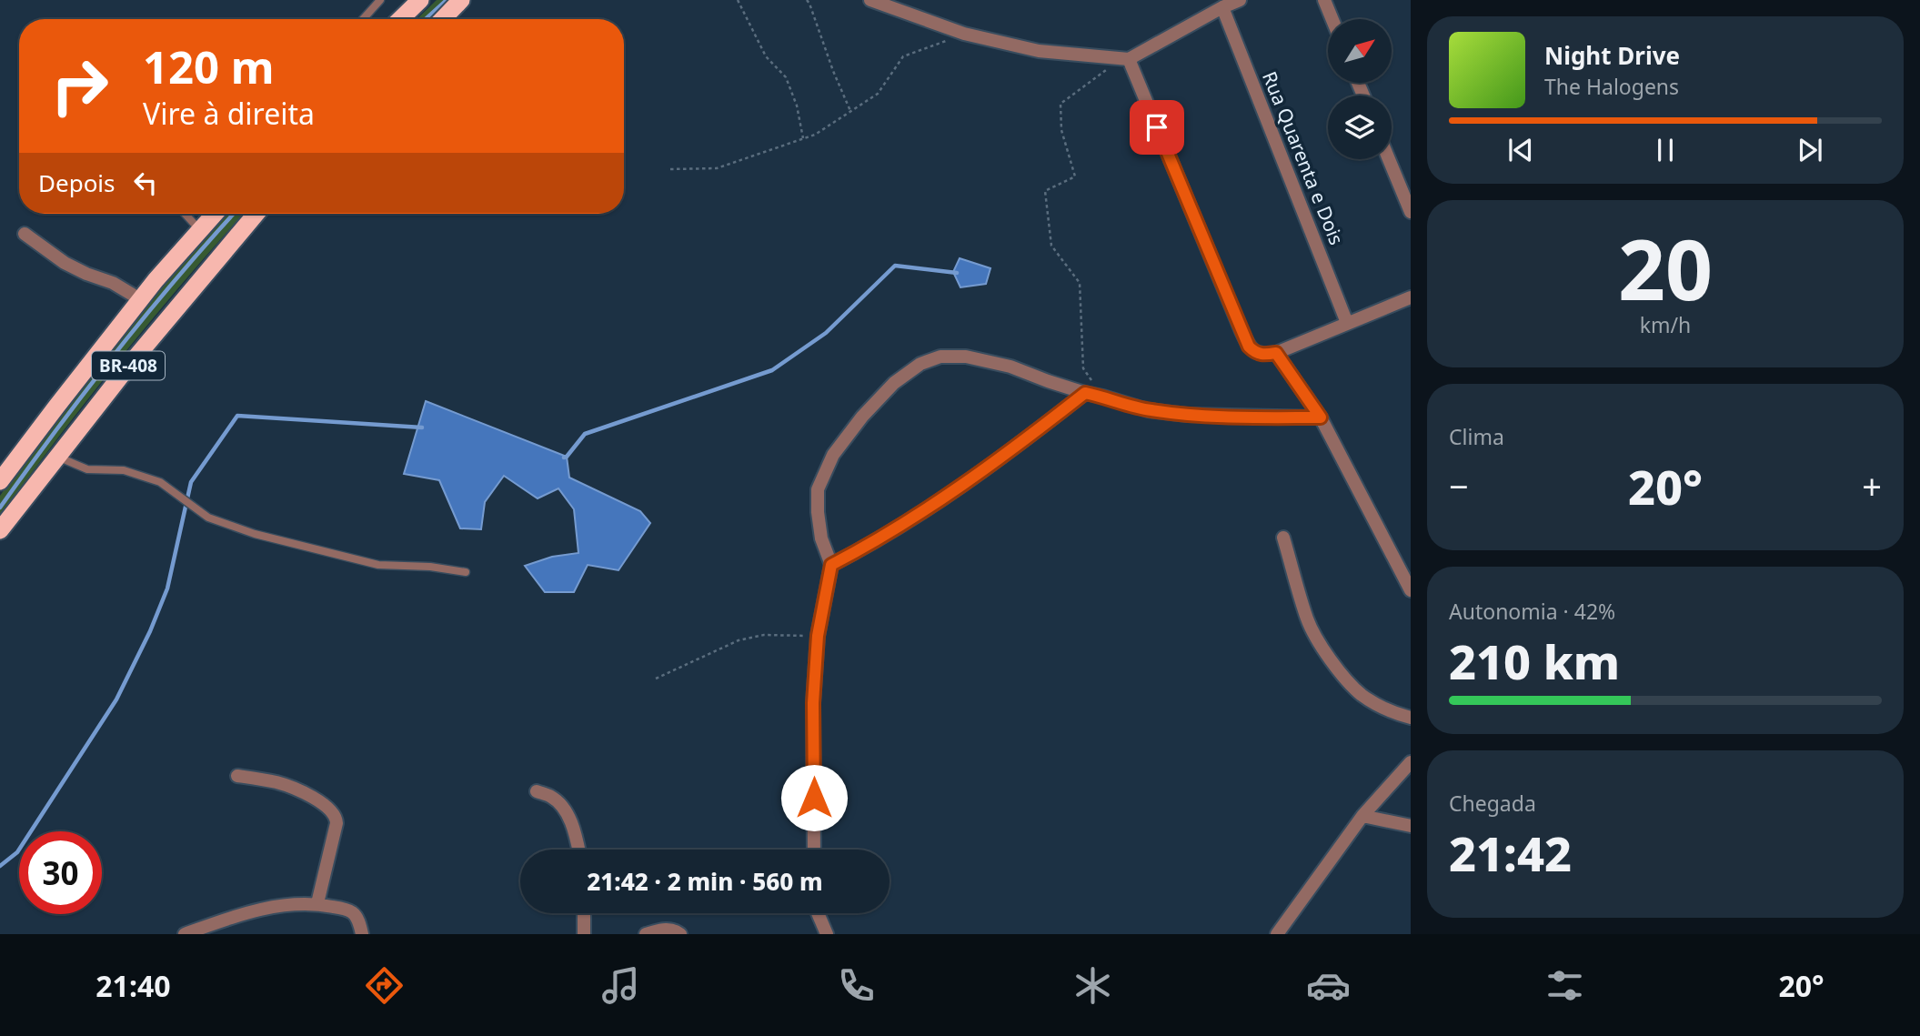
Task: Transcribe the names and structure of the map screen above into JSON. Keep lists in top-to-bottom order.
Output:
{
  "streets": {
    "highway": ["BR-408"],
    "street": ["Rua Quarenta e Dois"]
  },
  "north": "top right",
  "page": {
    "turn": ["120 m", "Vire à direita"],
    "song": ["Night Drive", "The Halogens"],
    "then": "Depois",
    "tile": [
      ["20", "km/h"],
      "Clima",
      ["Autonomia · 42%", "210 km"],
      ["Chegada", "21:42"]
    ],
    "heat": ["−", "20°", "+"],
    "limit": "30",
    "trip": "21:42 · 2 min · 560 m",
    "tabs": ["21:40", "20°"]
  }
}
